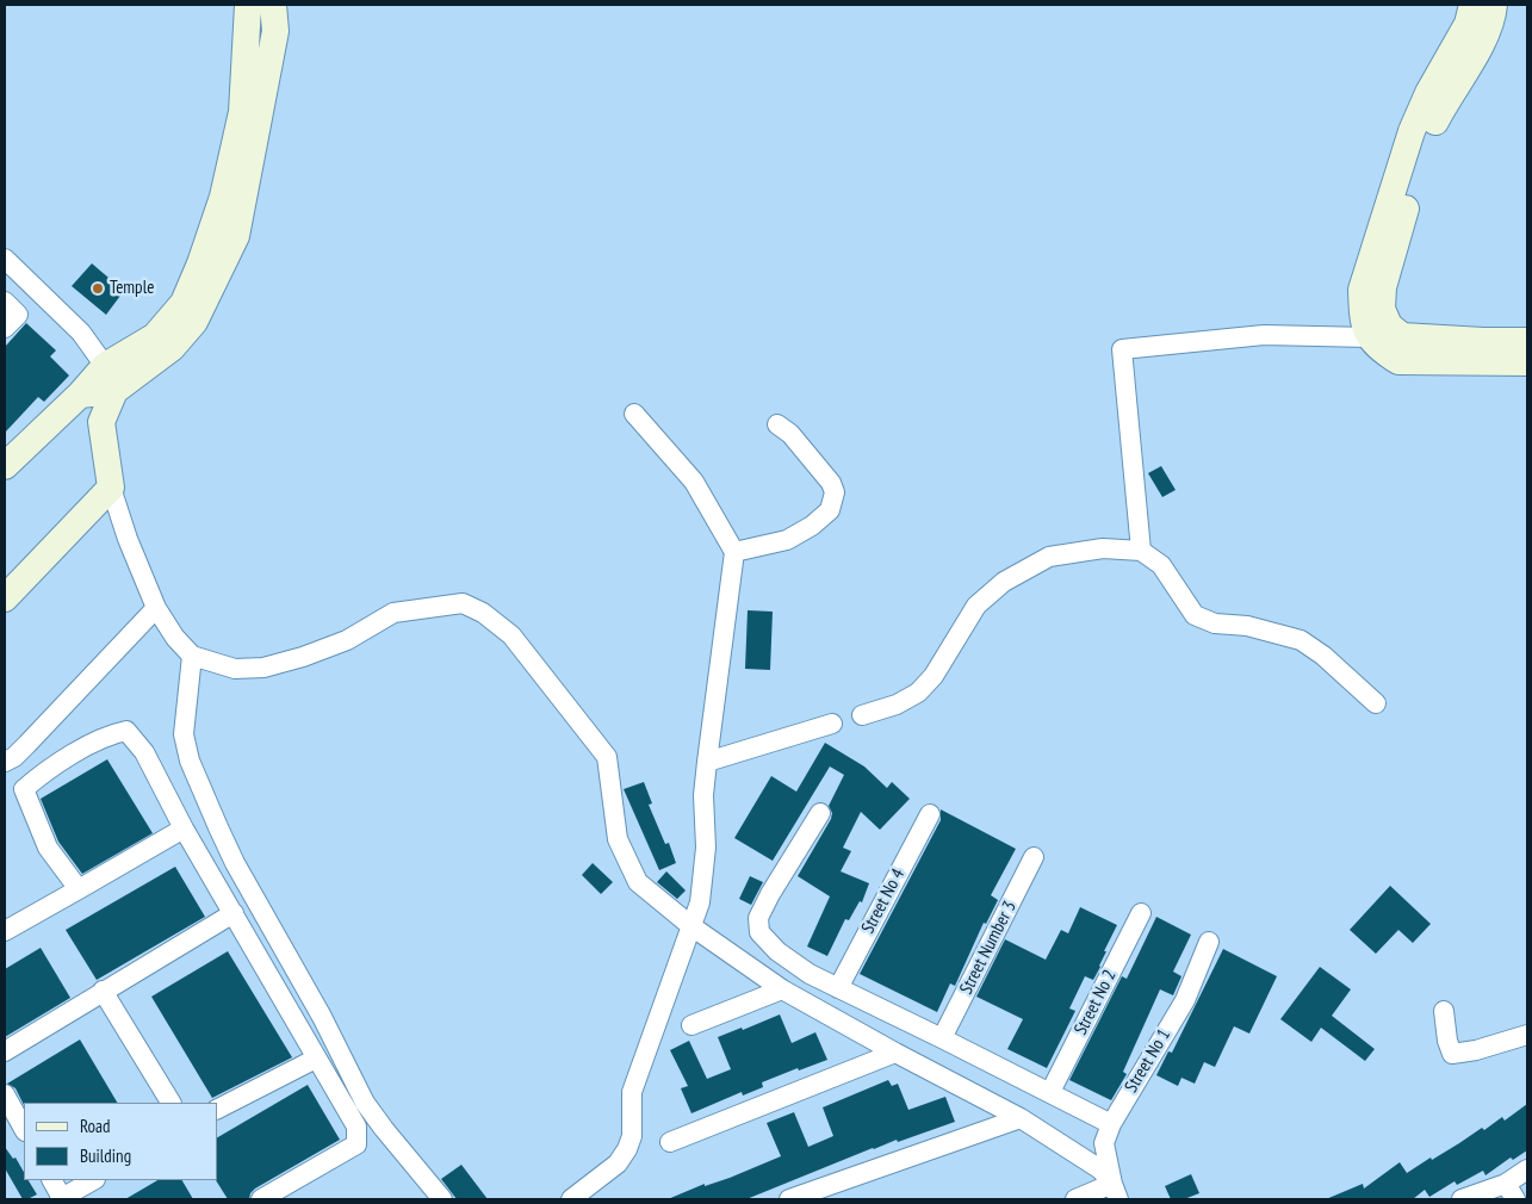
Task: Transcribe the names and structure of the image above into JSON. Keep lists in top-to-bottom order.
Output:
{
  "streets": {
    "street": [
      "Street No 4",
      "Street Number 3",
      "Street No 2",
      "Street No 1"
    ]
  },
  "places": ["Temple"],
  "legend": ["Road", "Building"]
}
